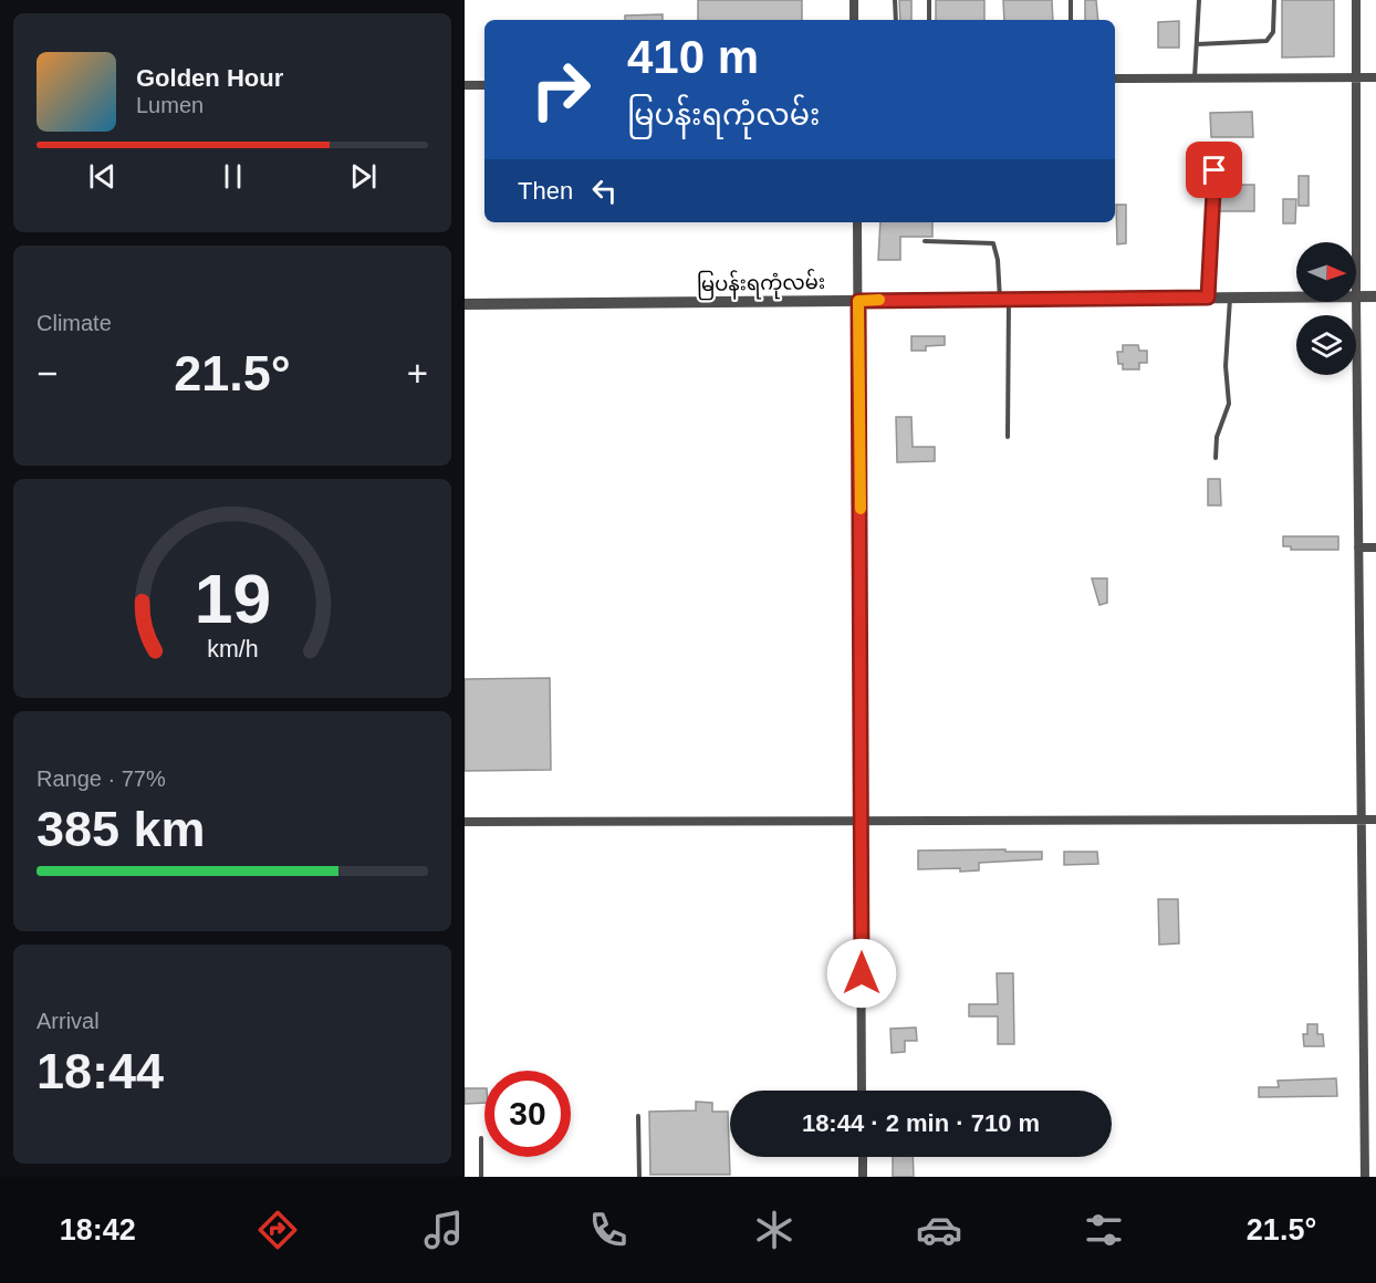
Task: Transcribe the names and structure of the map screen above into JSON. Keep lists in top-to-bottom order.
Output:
{
  "streets": {
    "street": ["မြပန်းရကုံလမ်း"]
  },
  "north": "right",
  "page": {
    "turn": ["410 m", "မြပန်းရကုံလမ်း"],
    "song": ["Golden Hour", "Lumen"],
    "then": "Then",
    "tile": [
      "Climate",
      ["Range · 77%", "385 km"],
      ["Arrival", "18:44"]
    ],
    "heat": ["−", "21.5°", "+"],
    "limit": "30",
    "trip": "18:44 · 2 min · 710 m",
    "tabs": ["18:42", "21.5°"],
    "gauge": ["19", "km/h"]
  }
}
